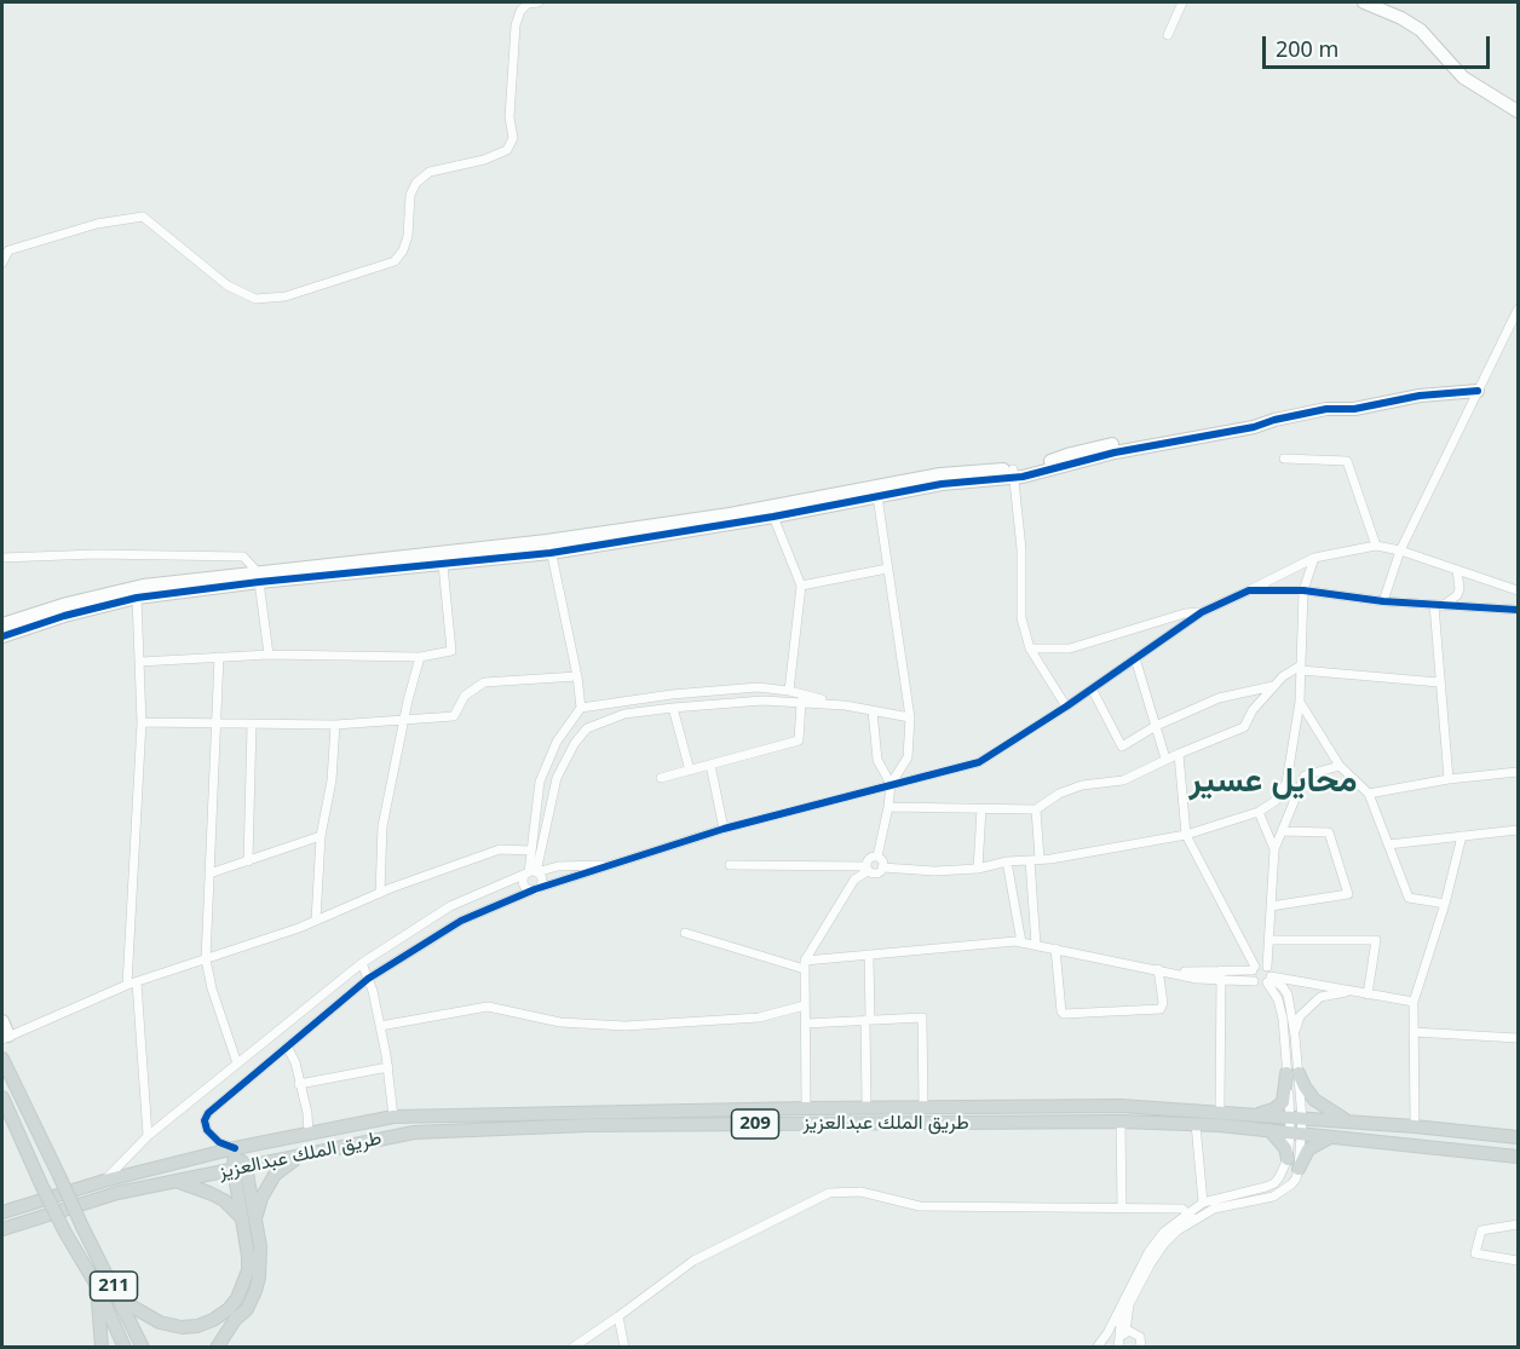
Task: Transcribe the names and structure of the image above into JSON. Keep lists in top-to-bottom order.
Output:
{
  "streets": {
    "main road": ["طريق الملك عبدالعزيز", "209", "211"]
  },
  "districts": ["محايل عسير"],
  "scale_bar": "200 m"
}
